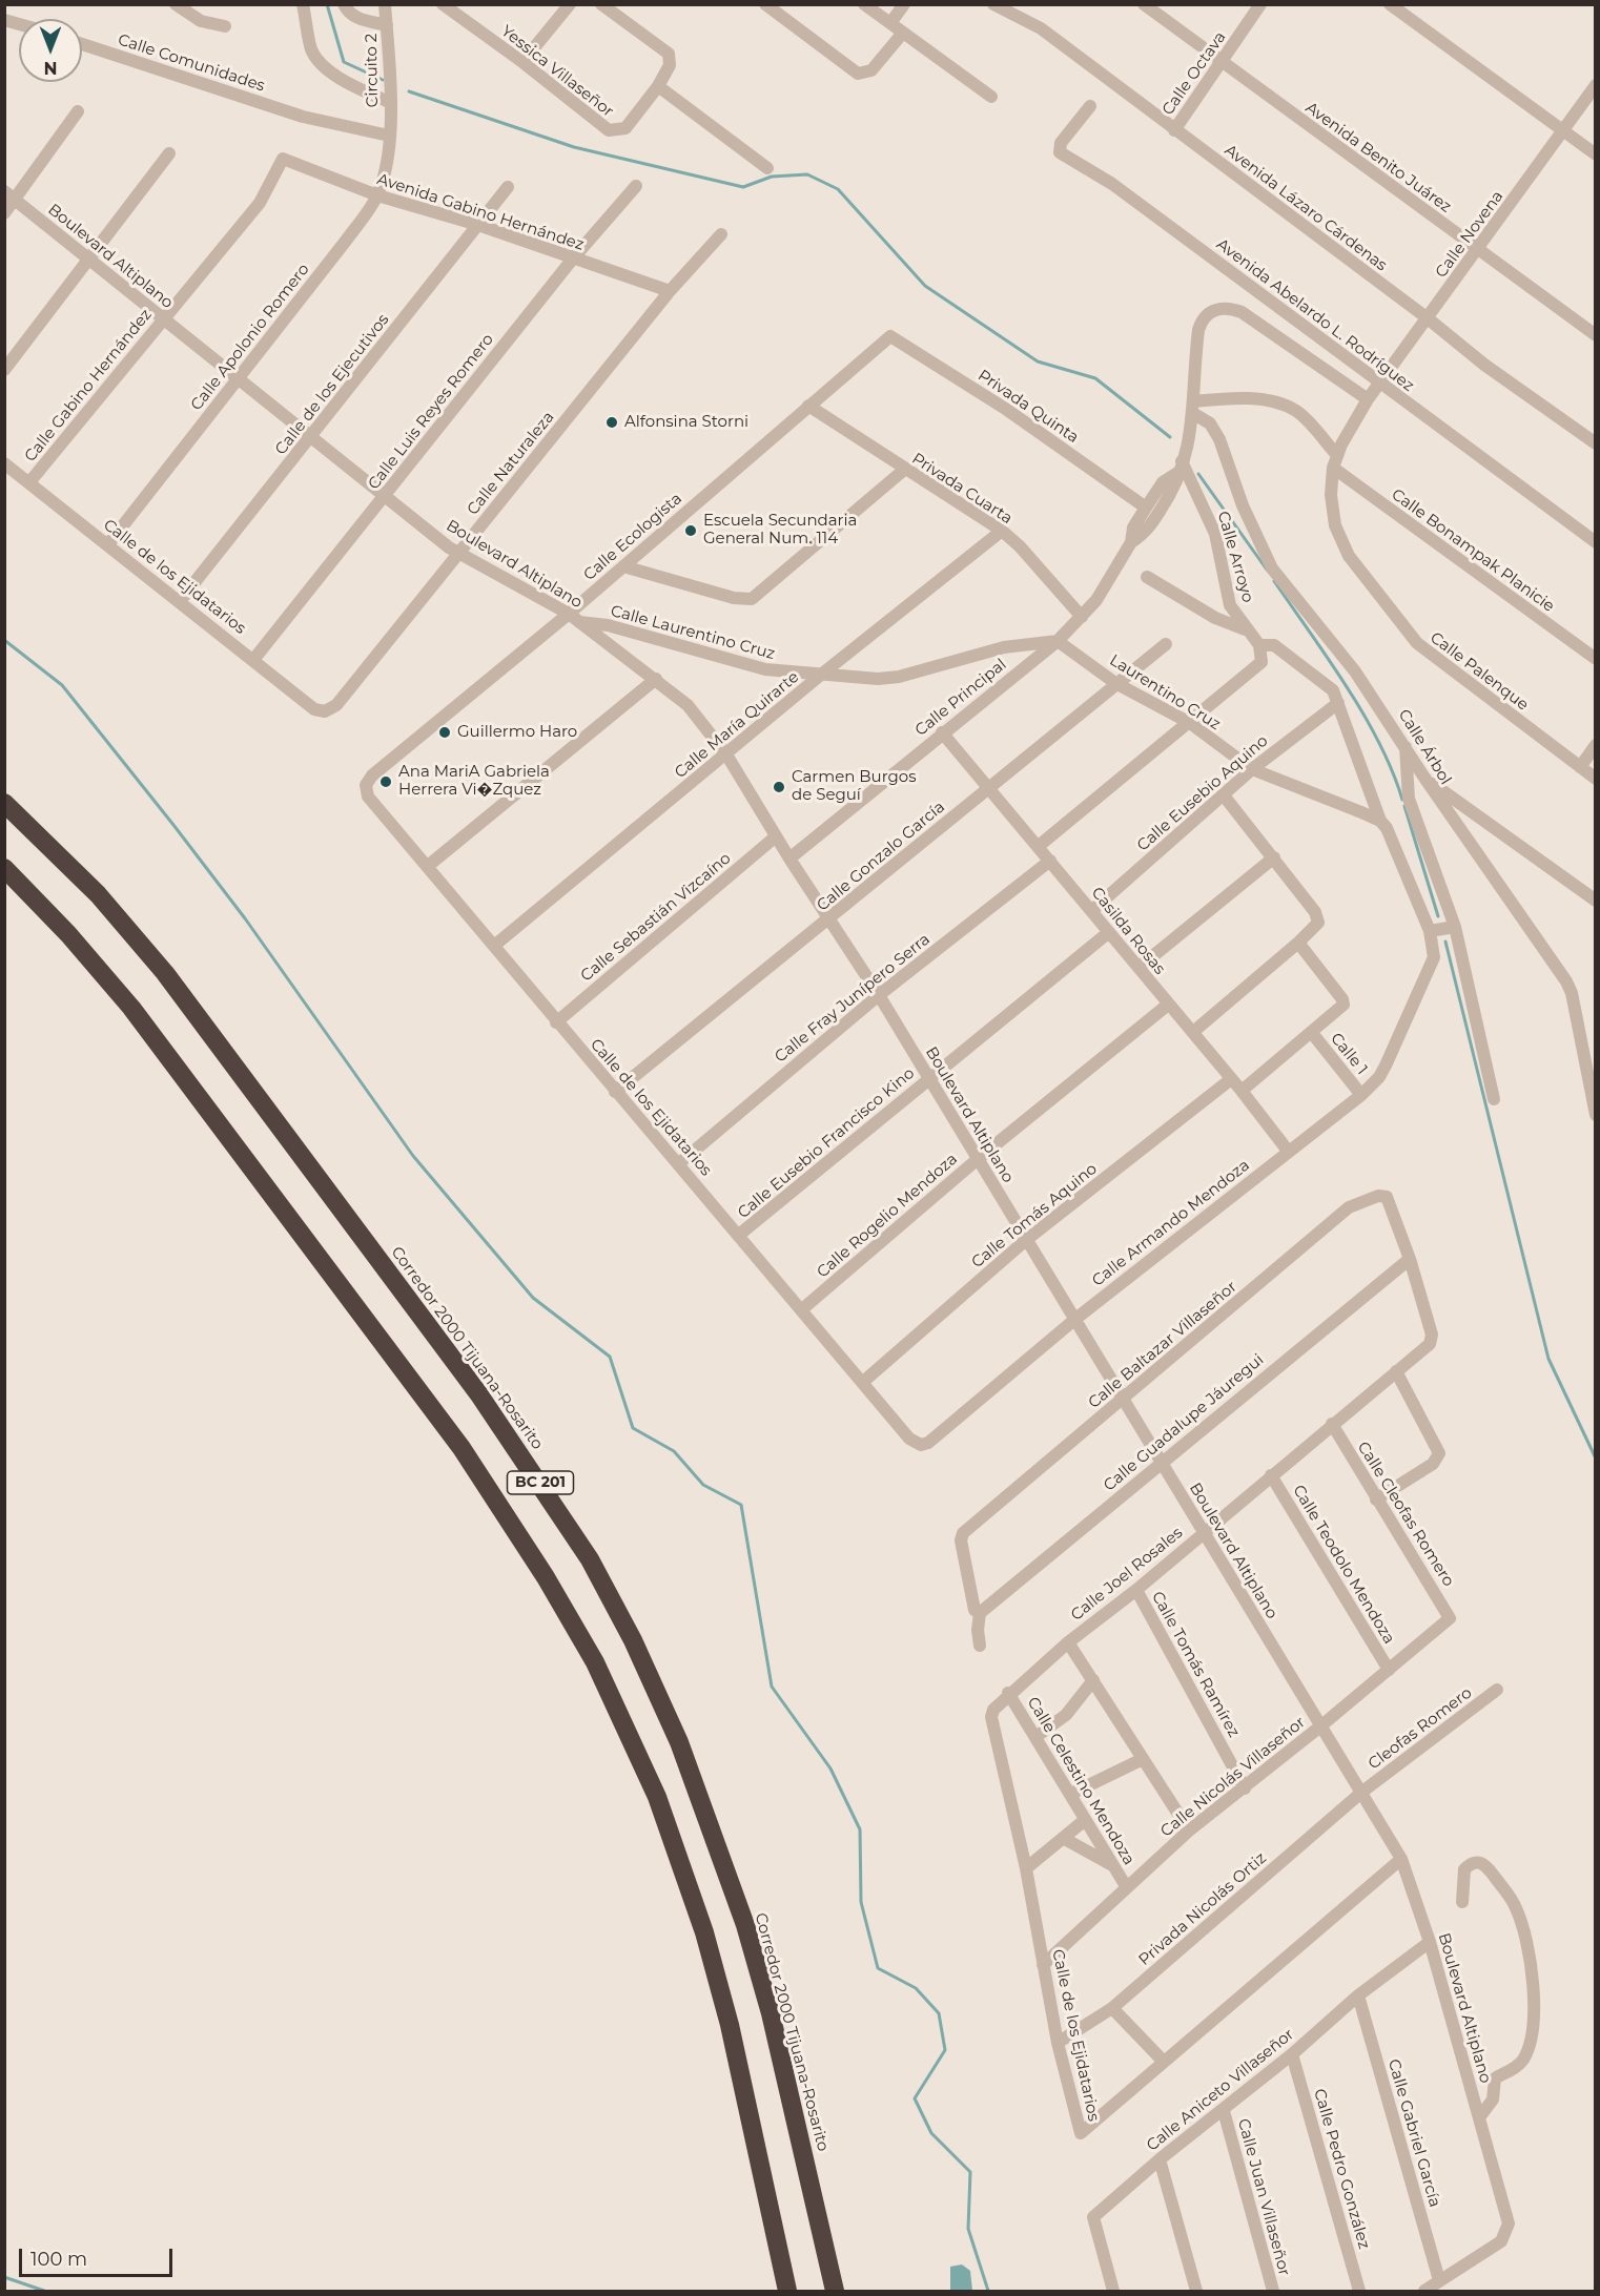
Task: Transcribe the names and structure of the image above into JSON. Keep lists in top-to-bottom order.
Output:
{
  "streets": {
    "highway": ["Corredor 2000 Tijuana-Rosarito", "BC 201"],
    "street": [
      "Calle Comunidades",
      "Circuito 2",
      "Yessica Villaseñor",
      "Calle Octava",
      "Avenida Benito Juárez",
      "Avenida Lázaro Cárdenas",
      "Avenida Gabino Hernández",
      "Calle Novena",
      "Boulevard Altiplano",
      "Avenida Abelardo L. Rodríguez",
      "Calle Apolonio Romero",
      "Calle de los Ejecutivos",
      "Calle Gabino Hernández",
      "Privada Quinta",
      "Calle Luis Reyes Romero",
      "Calle Naturaleza",
      "Privada Cuarta",
      "Calle Ecologista",
      "Calle Bonampak Planicie",
      "Calle Arroyo",
      "Calle de los Ejidatarios",
      "Calle Laurentino Cruz",
      "Calle Palenque",
      "Laurentino Cruz",
      "Calle Principal",
      "Calle María Quirarte",
      "Calle Árbol",
      "Calle Eusebio Aquino",
      "Calle Gonzalo García",
      "Calle Sebastián Vizcaíno",
      "Casilda Rosas",
      "Calle Fray Junípero Serra",
      "Calle 1",
      "Calle Eusebio Francisco Kino",
      "Calle Rogelio Mendoza",
      "Calle Tomás Aquino",
      "Calle Armando Mendoza",
      "Calle Baltazar Villaseñor",
      "Calle Guadalupe Jáuregui",
      "Calle Cleofas Romero",
      "Calle Teodolo Mendoza",
      "Calle Joel Rosales",
      "Calle Tomás Ramírez",
      "Cleofas Romero",
      "Calle Nicolás Villaseñor",
      "Calle Celestino Mendoza",
      "Privada Nicolás Ortiz",
      "Calle Aniceto Villaseñor",
      "Calle Gabriel García",
      "Calle Pedro González",
      "Calle Juan Villaseñor"
    ]
  },
  "crossings": [
    ["Calle Comunidades", "Circuito 2"],
    ["Calle Comunidades", "Calle Apolonio Romero"],
    ["Circuito 2", "Calle Apolonio Romero"],
    ["Calle Octava", "Avenida Benito Juárez"],
    ["Calle Octava", "Avenida Lázaro Cárdenas"],
    ["Avenida Benito Juárez", "Calle Novena"],
    ["Avenida Lázaro Cárdenas", "Calle Novena"],
    ["Avenida Gabino Hernández", "Calle Apolonio Romero"],
    ["Avenida Gabino Hernández", "Calle de los Ejecutivos"],
    ["Avenida Gabino Hernández", "Calle Gabino Hernández"],
    ["Avenida Gabino Hernández", "Calle Luis Reyes Romero"],
    ["Avenida Gabino Hernández", "Calle Naturaleza"],
    ["Calle Novena", "Avenida Abelardo L. Rodríguez"],
    ["Calle Novena", "Calle Palenque"],
    ["Calle Novena", "Calle Principal"],
    ["Boulevard Altiplano", "Calle Apolonio Romero"],
    ["Boulevard Altiplano", "Calle de los Ejecutivos"],
    ["Boulevard Altiplano", "Calle Gabino Hernández"],
    ["Boulevard Altiplano", "Calle Luis Reyes Romero"],
    ["Boulevard Altiplano", "Calle Naturaleza"],
    ["Boulevard Altiplano", "Calle Ecologista"],
    ["Boulevard Altiplano", "Calle de los Ejidatarios"],
    ["Boulevard Altiplano", "Calle Laurentino Cruz"],
    ["Boulevard Altiplano", "Calle Principal"],
    ["Boulevard Altiplano", "Calle María Quirarte"],
    ["Boulevard Altiplano", "Calle Gonzalo García"],
    ["Boulevard Altiplano", "Calle Sebastián Vizcaíno"],
    ["Boulevard Altiplano", "Calle Fray Junípero Serra"],
    ["Boulevard Altiplano", "Calle Eusebio Francisco Kino"],
    ["Boulevard Altiplano", "Calle Rogelio Mendoza"],
    ["Boulevard Altiplano", "Calle Tomás Aquino"],
    ["Boulevard Altiplano", "Calle Armando Mendoza"],
    ["Boulevard Altiplano", "Calle Baltazar Villaseñor"],
    ["Boulevard Altiplano", "Calle Guadalupe Jáuregui"],
    ["Boulevard Altiplano", "Calle Joel Rosales"],
    ["Boulevard Altiplano", "Cleofas Romero"],
    ["Boulevard Altiplano", "Calle Nicolás Villaseñor"],
    ["Boulevard Altiplano", "Privada Nicolás Ortiz"],
    ["Boulevard Altiplano", "Calle Aniceto Villaseñor"],
    ["Boulevard Altiplano", "Calle Gabriel García"],
    ["Calle Apolonio Romero", "Calle de los Ejidatarios"],
    ["Calle de los Ejecutivos", "Calle de los Ejidatarios"],
    ["Calle Gabino Hernández", "Calle de los Ejidatarios"],
    ["Privada Quinta", "Calle Ecologista"],
    ["Privada Quinta", "Calle Principal"],
    ["Calle Luis Reyes Romero", "Calle de los Ejidatarios"],
    ["Calle Naturaleza", "Calle de los Ejidatarios"],
    ["Privada Cuarta", "Calle Ecologista"],
    ["Privada Cuarta", "Calle Principal"],
    ["Privada Cuarta", "Calle María Quirarte"],
    ["Calle Ecologista", "Calle de los Ejidatarios"],
    ["Calle Ecologista", "Calle Laurentino Cruz"],
    ["Calle Bonampak Planicie", "Calle Palenque"],
    ["Calle Arroyo", "Calle Principal"],
    ["Calle Arroyo", "Calle Armando Mendoza"],
    ["Calle de los Ejidatarios", "Calle María Quirarte"],
    ["Calle de los Ejidatarios", "Calle Gonzalo García"],
    ["Calle de los Ejidatarios", "Calle Sebastián Vizcaíno"],
    ["Calle de los Ejidatarios", "Calle Fray Junípero Serra"],
    ["Calle de los Ejidatarios", "Calle Eusebio Francisco Kino"],
    ["Calle de los Ejidatarios", "Calle Rogelio Mendoza"],
    ["Calle de los Ejidatarios", "Calle Tomás Aquino"],
    ["Calle de los Ejidatarios", "Calle Armando Mendoza"],
    ["Calle de los Ejidatarios", "Calle Joel Rosales"],
    ["Calle de los Ejidatarios", "Calle Nicolás Villaseñor"],
    ["Calle de los Ejidatarios", "Privada Nicolás Ortiz"],
    ["Calle Laurentino Cruz", "Laurentino Cruz"],
    ["Calle Laurentino Cruz", "Calle Principal"],
    ["Calle Laurentino Cruz", "Calle María Quirarte"],
    ["Calle Palenque", "Calle Principal"],
    ["Laurentino Cruz", "Calle Principal"],
    ["Laurentino Cruz", "Calle Eusebio Aquino"],
    ["Laurentino Cruz", "Calle Gonzalo García"],
    ["Laurentino Cruz", "Calle Armando Mendoza"],
    ["Calle Principal", "Calle Árbol"],
    ["Calle Principal", "Casilda Rosas"],
    ["Calle Eusebio Aquino", "Casilda Rosas"],
    ["Calle Eusebio Aquino", "Calle Armando Mendoza"],
    ["Calle Gonzalo García", "Casilda Rosas"],
    ["Casilda Rosas", "Calle Fray Junípero Serra"],
    ["Casilda Rosas", "Calle Eusebio Francisco Kino"],
    ["Casilda Rosas", "Calle Rogelio Mendoza"],
    ["Casilda Rosas", "Calle Tomás Aquino"],
    ["Casilda Rosas", "Calle Armando Mendoza"],
    ["Calle 1", "Calle Armando Mendoza"],
    ["Calle Baltazar Villaseñor", "Calle Guadalupe Jáuregui"],
    ["Calle Baltazar Villaseñor", "Calle Joel Rosales"],
    ["Calle Guadalupe Jáuregui", "Calle Joel Rosales"],
    ["Calle Cleofas Romero", "Calle Joel Rosales"],
    ["Calle Cleofas Romero", "Calle Nicolás Villaseñor"],
    ["Calle Teodolo Mendoza", "Calle Joel Rosales"],
    ["Calle Teodolo Mendoza", "Calle Nicolás Villaseñor"],
    ["Calle Joel Rosales", "Calle Tomás Ramírez"],
    ["Calle Joel Rosales", "Calle Celestino Mendoza"],
    ["Calle Tomás Ramírez", "Calle Nicolás Villaseñor"],
    ["Cleofas Romero", "Privada Nicolás Ortiz"],
    ["Calle Nicolás Villaseñor", "Calle Celestino Mendoza"],
    ["Calle Aniceto Villaseñor", "Calle Gabriel García"],
    ["Calle Aniceto Villaseñor", "Calle Pedro González"],
    ["Calle Aniceto Villaseñor", "Calle Juan Villaseñor"]
  ],
  "places": [
    "Alfonsina Storni",
    "Escuela Secundaria General Num. 114",
    "Guillermo Haro",
    "Ana MariA Gabriela Herrera Vi�Zquez",
    "Carmen Burgos de Seguí"
  ],
  "scale_bar": "100 m",
  "north": "bottom"
}
